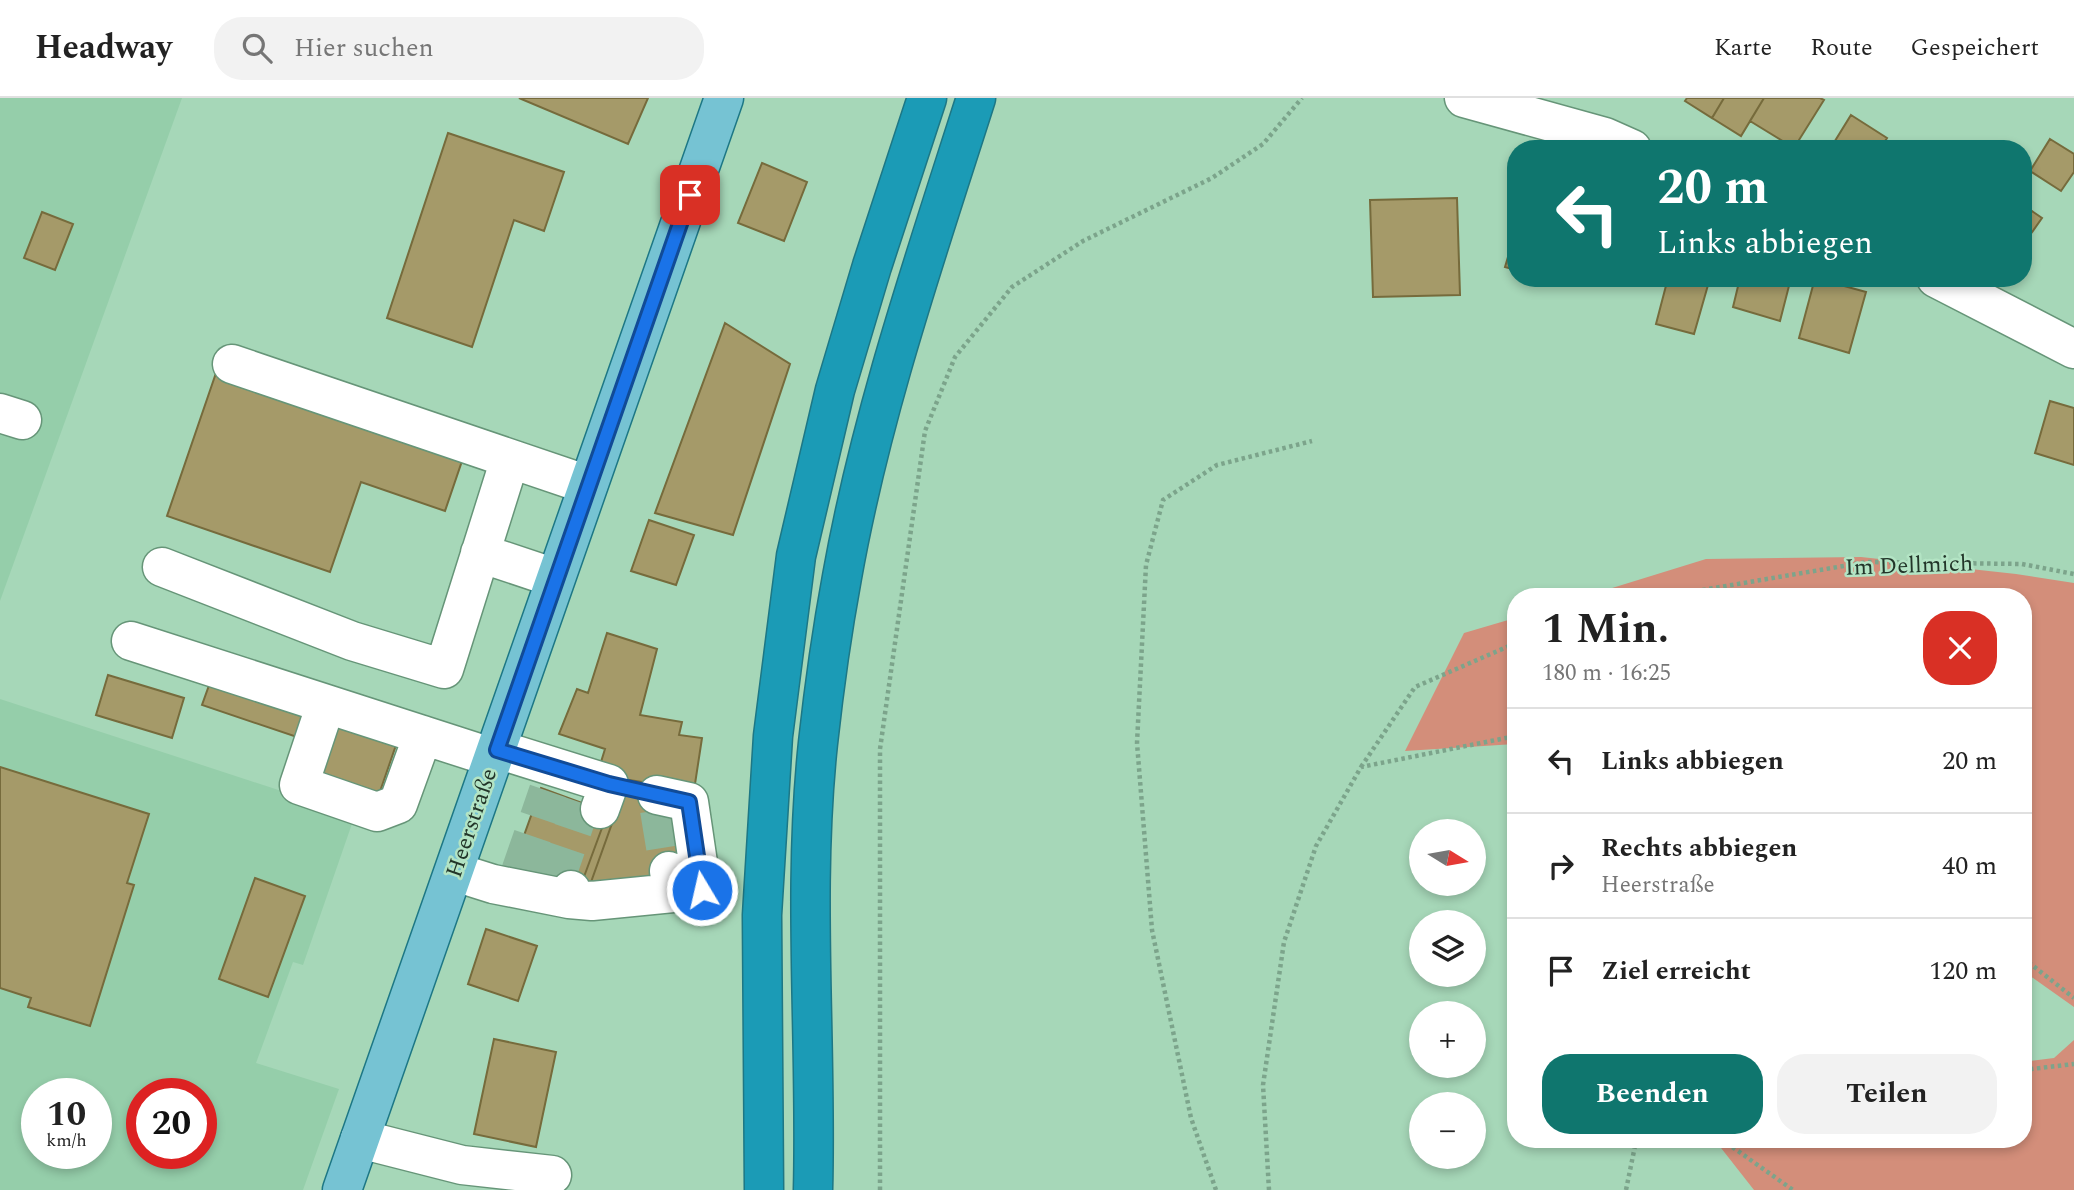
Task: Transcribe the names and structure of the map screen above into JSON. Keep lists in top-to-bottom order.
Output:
{
  "streets": {
    "main road": ["Heerstraße"],
    "path": ["Im Dellmich"]
  },
  "north": "right",
  "page": {
    "header": "Headway",
    "search": "Hier suchen",
    "nav": ["Karte", "Route", "Gespeichert"],
    "turn": ["20 m", "Links abbiegen"],
    "heading": ["1 Min.", "180 m · 16:25"],
    "list": [
      {
        "name": "Links abbiegen",
        "value": "20 m"
      },
      {
        "name": "Rechts abbiegen",
        "note": "Heerstraße",
        "value": "40 m"
      },
      {
        "name": "Ziel erreicht",
        "value": "120 m"
      }
    ],
    "map_buttons": ["+", "−"],
    "buttons": ["Beenden", "Teilen"],
    "speed": "10 km/h",
    "limit": "20"
  }
}
